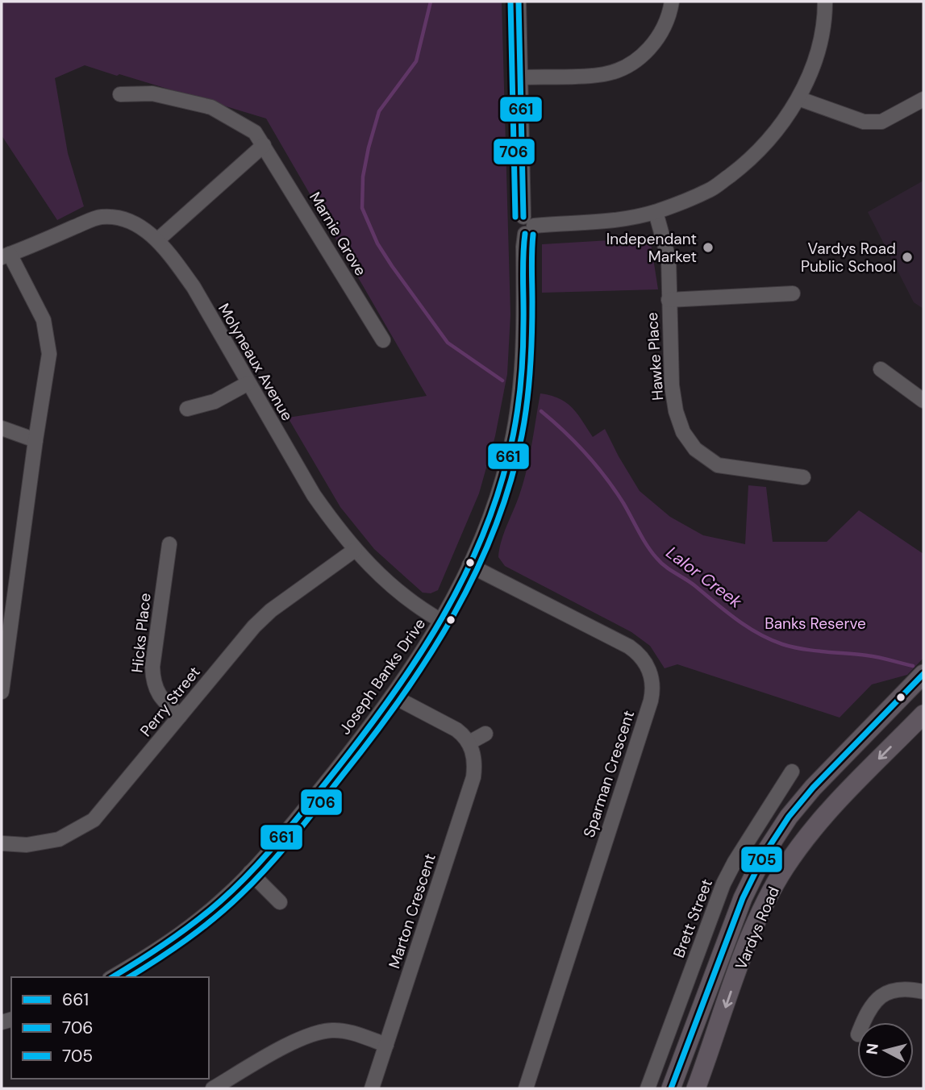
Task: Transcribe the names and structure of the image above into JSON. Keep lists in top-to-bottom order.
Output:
{
  "streets": {
    "main road": ["Vardys Road"],
    "street": [
      "Marnie Grove",
      "Hawke Place",
      "Molyneaux Avenue",
      "Hicks Place",
      "Joseph Banks Drive",
      "Perry Street",
      "Sparman Crescent",
      "Marton Crescent",
      "Brett Street"
    ]
  },
  "crossings": [
    ["Molyneaux Avenue", "Joseph Banks Drive"],
    ["Molyneaux Avenue", "Perry Street"],
    ["Hicks Place", "Perry Street"],
    ["Joseph Banks Drive", "Sparman Crescent"]
  ],
  "water": ["Lalor Creek"],
  "parks": ["Banks Reserve"],
  "places": ["Independant Market", "Vardys Road Public School"],
  "lines": ["transit line 661", "transit line 706", "transit line 705"],
  "legend": ["661", "706", "705"],
  "north": "left"
}
